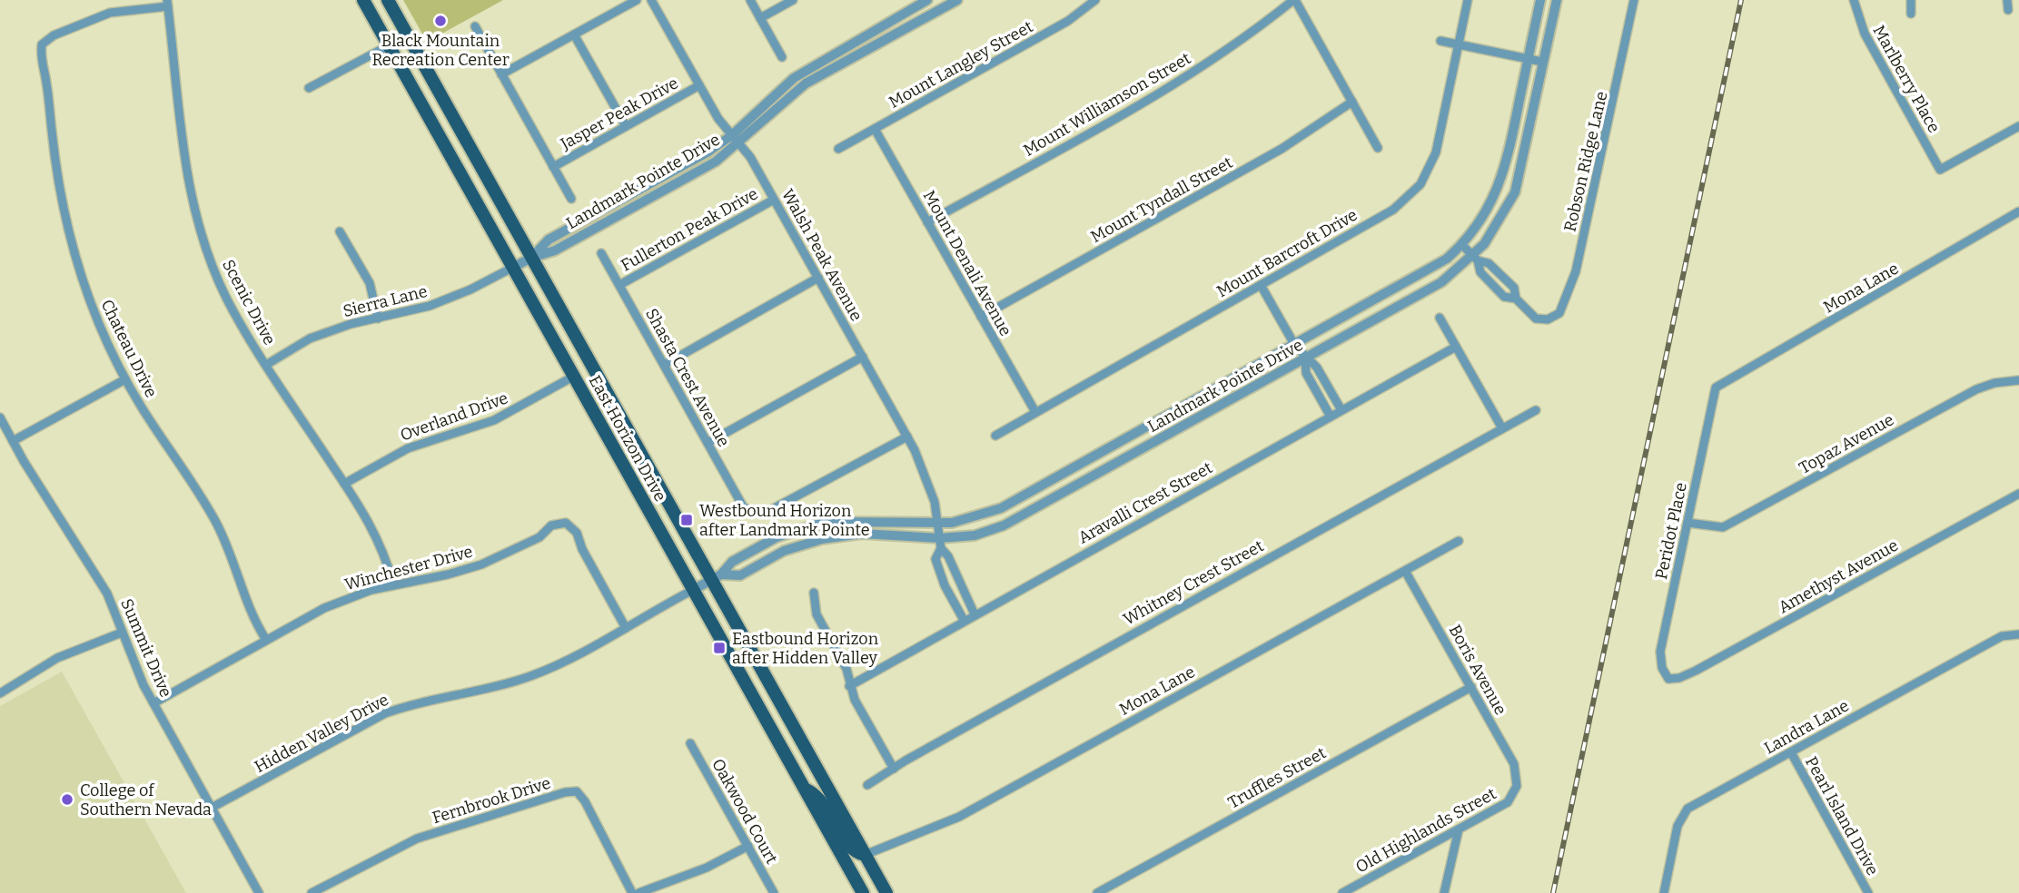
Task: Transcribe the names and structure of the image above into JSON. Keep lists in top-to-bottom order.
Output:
{
  "streets": {
    "main road": ["East Horizon Drive"],
    "street": [
      "Mount Langley Street",
      "Marlberry Place",
      "Mount Williamson Street",
      "Jasper Peak Drive",
      "Robson Ridge Lane",
      "Landmark Pointe Drive",
      "Mount Tyndall Street",
      "Fullerton Peak Drive",
      "Mount Barcroft Drive",
      "Walsh Peak Avenue",
      "Mount Denali Avenue",
      "Mona Lane",
      "Sierra Lane",
      "Scenic Drive",
      "Chateau Drive",
      "Shasta Crest Avenue",
      "Overland Drive",
      "Topaz Avenue",
      "Aravalli Crest Street",
      "Peridot Place",
      "Winchester Drive",
      "Amethyst Avenue",
      "Whitney Crest Street",
      "Summit Drive",
      "Boris Avenue",
      "Landra Lane",
      "Hidden Valley Drive",
      "Truffles Street",
      "Fernbrook Drive",
      "Oakwood Court",
      "Pearl Island Drive",
      "Old Highlands Street"
    ]
  },
  "crossings": [
    ["Mount Langley Street", "Mount Denali Avenue"],
    ["Mount Williamson Street", "Mount Denali Avenue"],
    ["Jasper Peak Drive", "Walsh Peak Avenue"],
    ["Landmark Pointe Drive", "Walsh Peak Avenue"],
    ["Landmark Pointe Drive", "Sierra Lane"],
    ["Landmark Pointe Drive", "East Horizon Drive"],
    ["Landmark Pointe Drive", "Hidden Valley Drive"],
    ["Mount Tyndall Street", "Mount Denali Avenue"],
    ["Fullerton Peak Drive", "Walsh Peak Avenue"],
    ["Fullerton Peak Drive", "Shasta Crest Avenue"],
    ["Mount Barcroft Drive", "Mount Denali Avenue"],
    ["Walsh Peak Avenue", "Shasta Crest Avenue"],
    ["Walsh Peak Avenue", "Aravalli Crest Street"],
    ["Mona Lane", "East Horizon Drive"],
    ["Mona Lane", "Peridot Place"],
    ["Mona Lane", "Boris Avenue"],
    ["Sierra Lane", "Scenic Drive"],
    ["Sierra Lane", "East Horizon Drive"],
    ["Scenic Drive", "Chateau Drive"],
    ["Scenic Drive", "Overland Drive"],
    ["Scenic Drive", "Winchester Drive"],
    ["Chateau Drive", "Winchester Drive"],
    ["Overland Drive", "East Horizon Drive"],
    ["East Horizon Drive", "Hidden Valley Drive"],
    ["Topaz Avenue", "Peridot Place"],
    ["Peridot Place", "Amethyst Avenue"],
    ["Winchester Drive", "Summit Drive"],
    ["Winchester Drive", "Hidden Valley Drive"],
    ["Summit Drive", "Hidden Valley Drive"],
    ["Boris Avenue", "Truffles Street"],
    ["Boris Avenue", "Old Highlands Street"],
    ["Landra Lane", "Pearl Island Drive"]
  ],
  "places": {
    "other": ["Black Mountain Recreation Center", "College of Southern Nevada"],
    "transit": ["Westbound Horizon after Landmark Pointe", "Eastbound Horizon after Hidden Valley"]
  }
}
